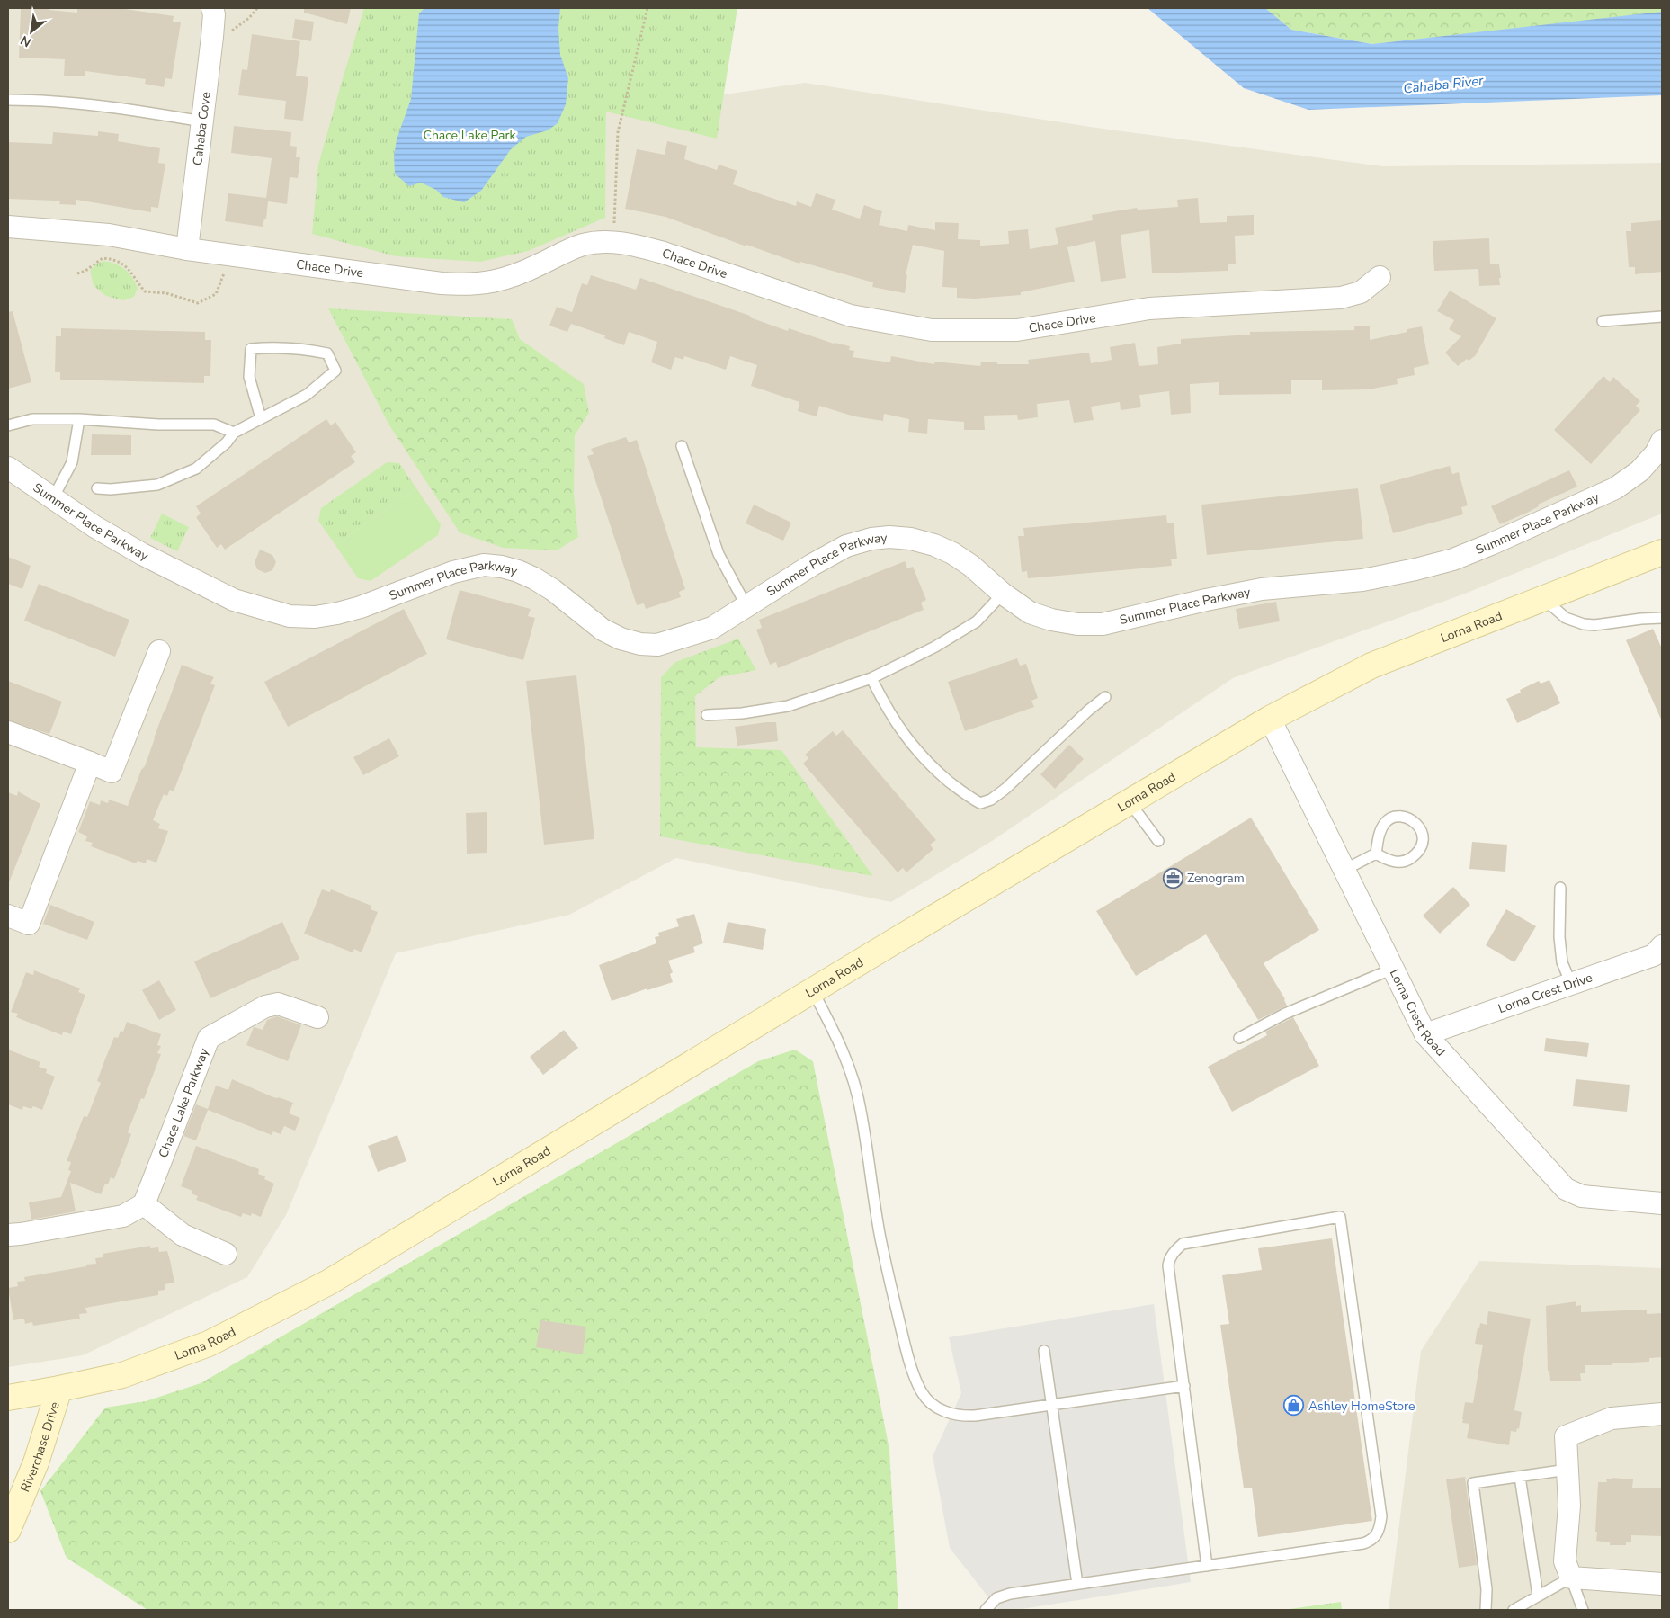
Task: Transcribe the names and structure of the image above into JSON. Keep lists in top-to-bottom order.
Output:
{
  "streets": {
    "street": [
      "Cahaba Cove",
      "Chace Drive",
      "Summer Place Parkway",
      "Lorna Road",
      "Lorna Crest Drive",
      "Lorna Crest Road",
      "Chace Lake Parkway",
      "Riverchase Drive"
    ]
  },
  "crossings": [
    ["Cahaba Cove", "Chace Drive"],
    ["Lorna Road", "Lorna Crest Road"],
    ["Lorna Road", "Riverchase Drive"],
    ["Lorna Crest Drive", "Lorna Crest Road"]
  ],
  "water": ["Cahaba River"],
  "parks": ["Chace Lake Park"],
  "places": {
    "office": ["Zenogram"],
    "shop": ["Ashley HomeStore"]
  },
  "north": "bottom left"
}
